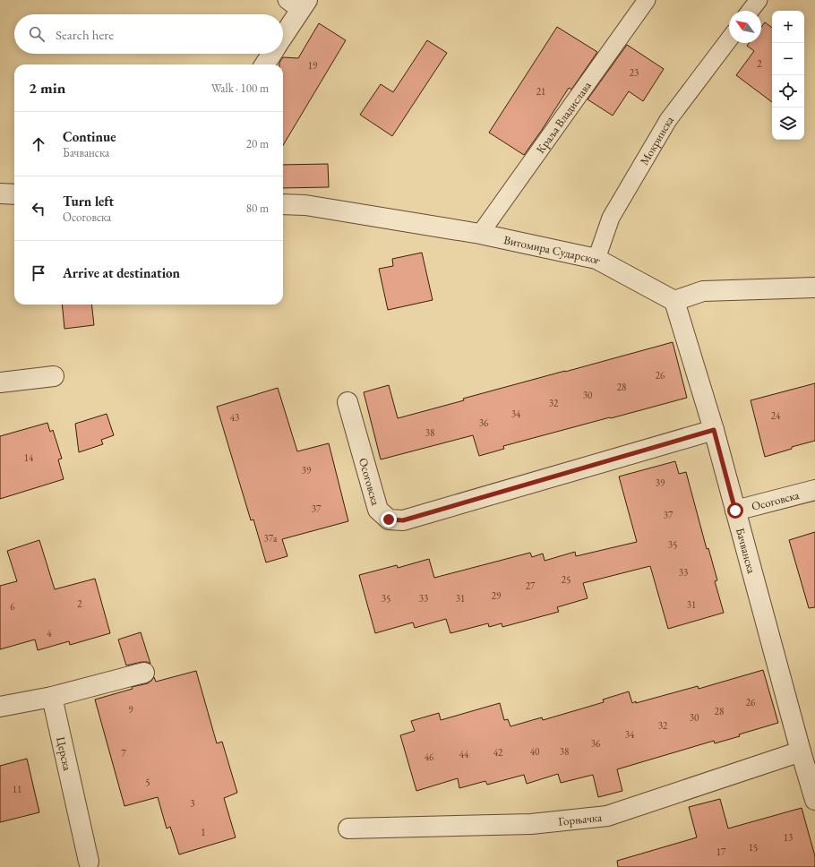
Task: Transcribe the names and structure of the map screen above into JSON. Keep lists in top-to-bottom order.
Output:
{
  "streets": {
    "street": [
      "Витомира Сударског",
      "Осоговска",
      "Бачванска",
      "Церска",
      "Горњачка"
    ],
    "lane": ["Краља Владислава", "Мокринска"]
  },
  "crossings": [
    ["Краља Владислава", "Витомира Сударског"],
    ["Мокринска", "Витомира Сударског"],
    ["Витомира Сударског", "Бачванска"],
    ["Осоговска", "Бачванска"],
    ["Бачванска", "Горњачка"]
  ],
  "house_numbers": [
    "2",
    "19",
    "23",
    "21",
    "26",
    "28",
    "30",
    "32",
    "34",
    "24",
    "43",
    "36",
    "38",
    "14",
    "39",
    "39",
    "37",
    "37",
    "37a",
    "35",
    "33",
    "25",
    "27",
    "29",
    "35",
    "33",
    "31",
    "2",
    "31",
    "6",
    "4",
    "26",
    "9",
    "28",
    "30",
    "32",
    "34",
    "36",
    "40",
    "38",
    "42",
    "7",
    "44",
    "46",
    "5",
    "11",
    "3",
    "1",
    "13",
    "15",
    "17"
  ],
  "north": "top left",
  "page": {
    "map_buttons": ["+", "−"],
    "search": "Search here",
    "heading": ["2 min", "Walk · 100 m"],
    "list": [
      ["Continue", "Бачванска", "20 m"],
      ["Turn left", "Осоговска", "80 m"],
      "Arrive at destination"
    ]
  }
}
